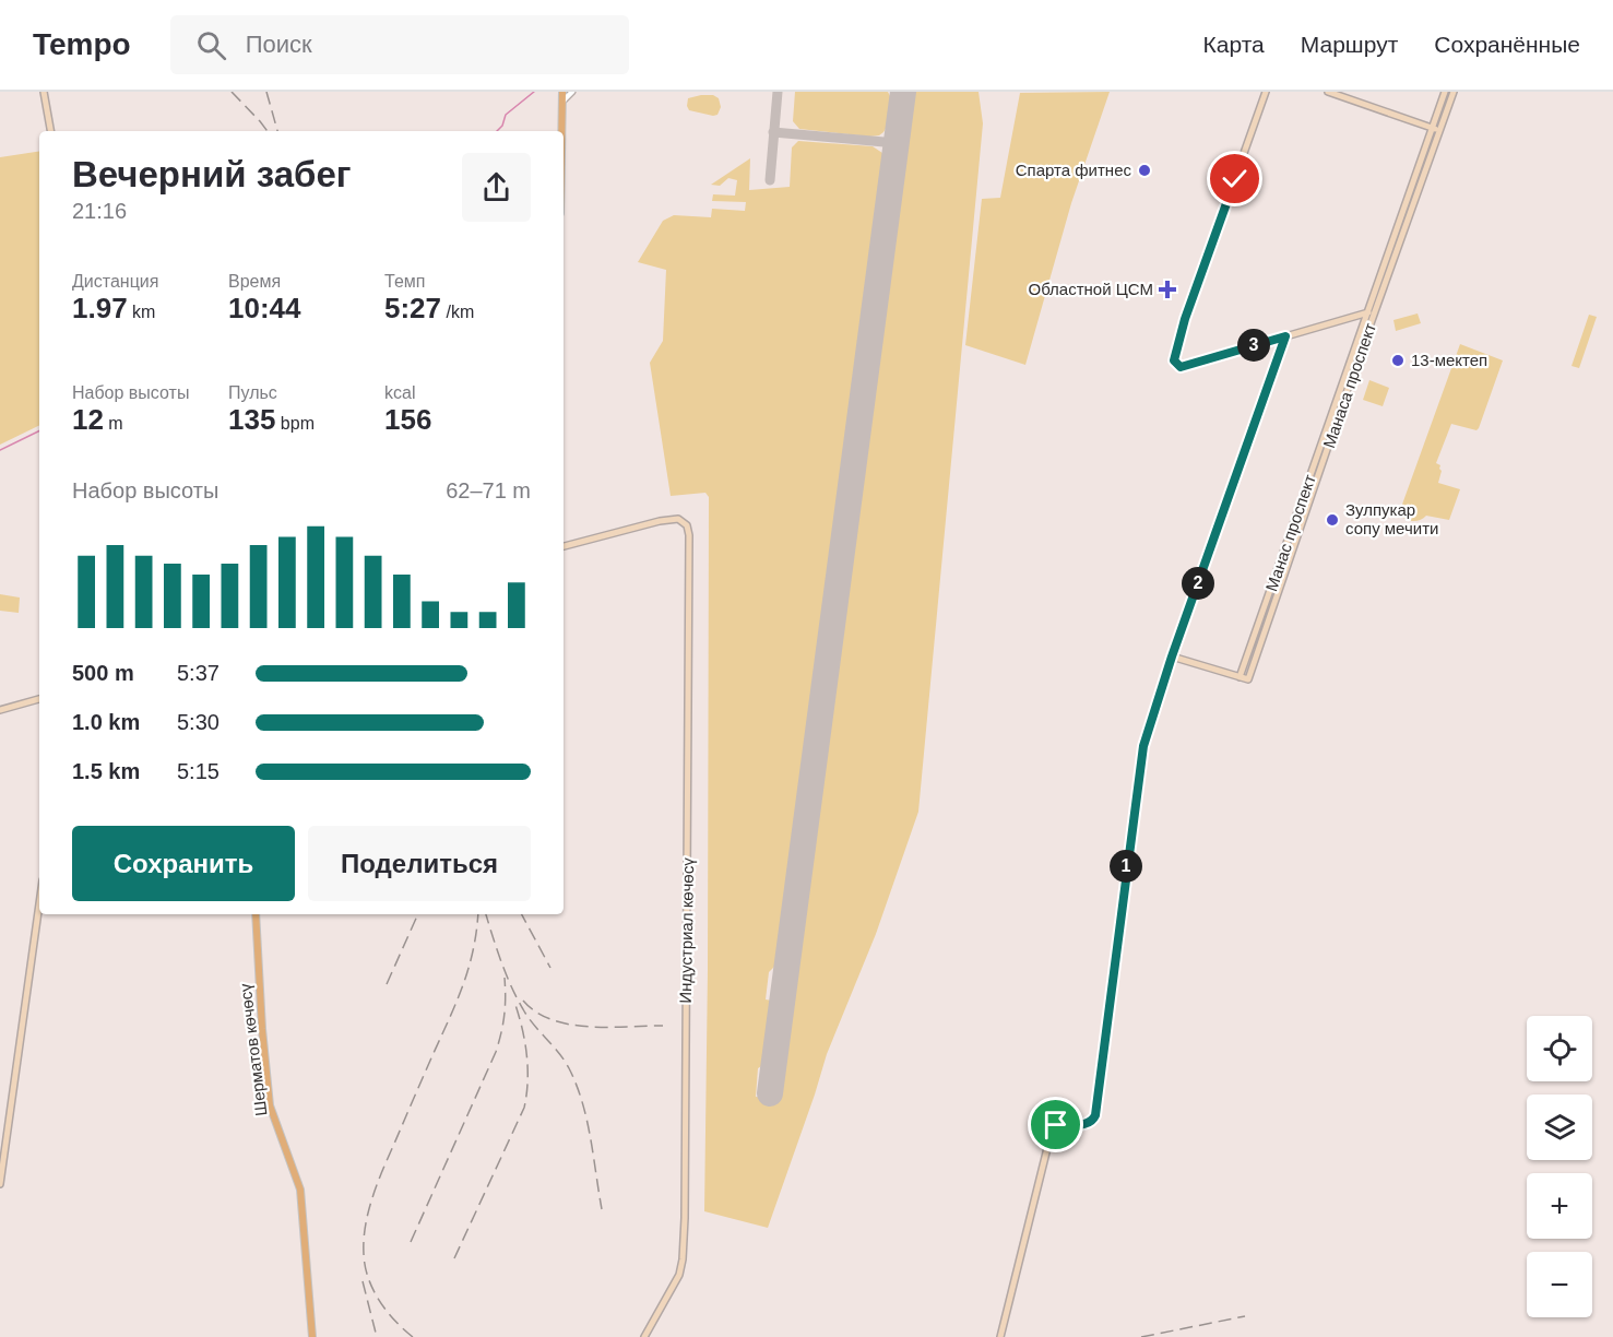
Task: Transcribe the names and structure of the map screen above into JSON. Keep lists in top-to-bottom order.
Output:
{
  "streets": {
    "main road": [
      "Манаса проспект",
      "Манас проспект",
      "Индустриал көчөсү",
      "Шерматов көчөсү"
    ]
  },
  "crossings": [
    ["Манаса проспект", "Манас проспект"]
  ],
  "places": {
    "other": ["Спарта фитнес", "13-мектеп", "Зулпукар сопу мечити"],
    "health": ["Областной ЦСМ"]
  },
  "page": {
    "header": "Tempo",
    "search": "Поиск",
    "nav": ["Карта", "Маршрут", "Сохранённые"],
    "heading": ["Вечерний забег", "21:16"],
    "stats": [
      ["Дистанция", "1.97 km"],
      ["Время", "10:44"],
      ["Темп", "5:27 /km"],
      ["Набор высоты", "12 m"],
      ["Пульс", "135 bpm"],
      ["kcal", "156"]
    ],
    "pins": ["3", "2", "1"],
    "chart": ["Набор высоты", "62–71 m"],
    "list": [
      {
        "name": "500 m",
        "note": "5:37"
      },
      {
        "name": "1.0 km",
        "note": "5:30"
      },
      {
        "name": "1.5 km",
        "note": "5:15"
      }
    ],
    "buttons": ["Сохранить", "Поделиться"],
    "map_buttons": ["+", "−"]
  }
}
